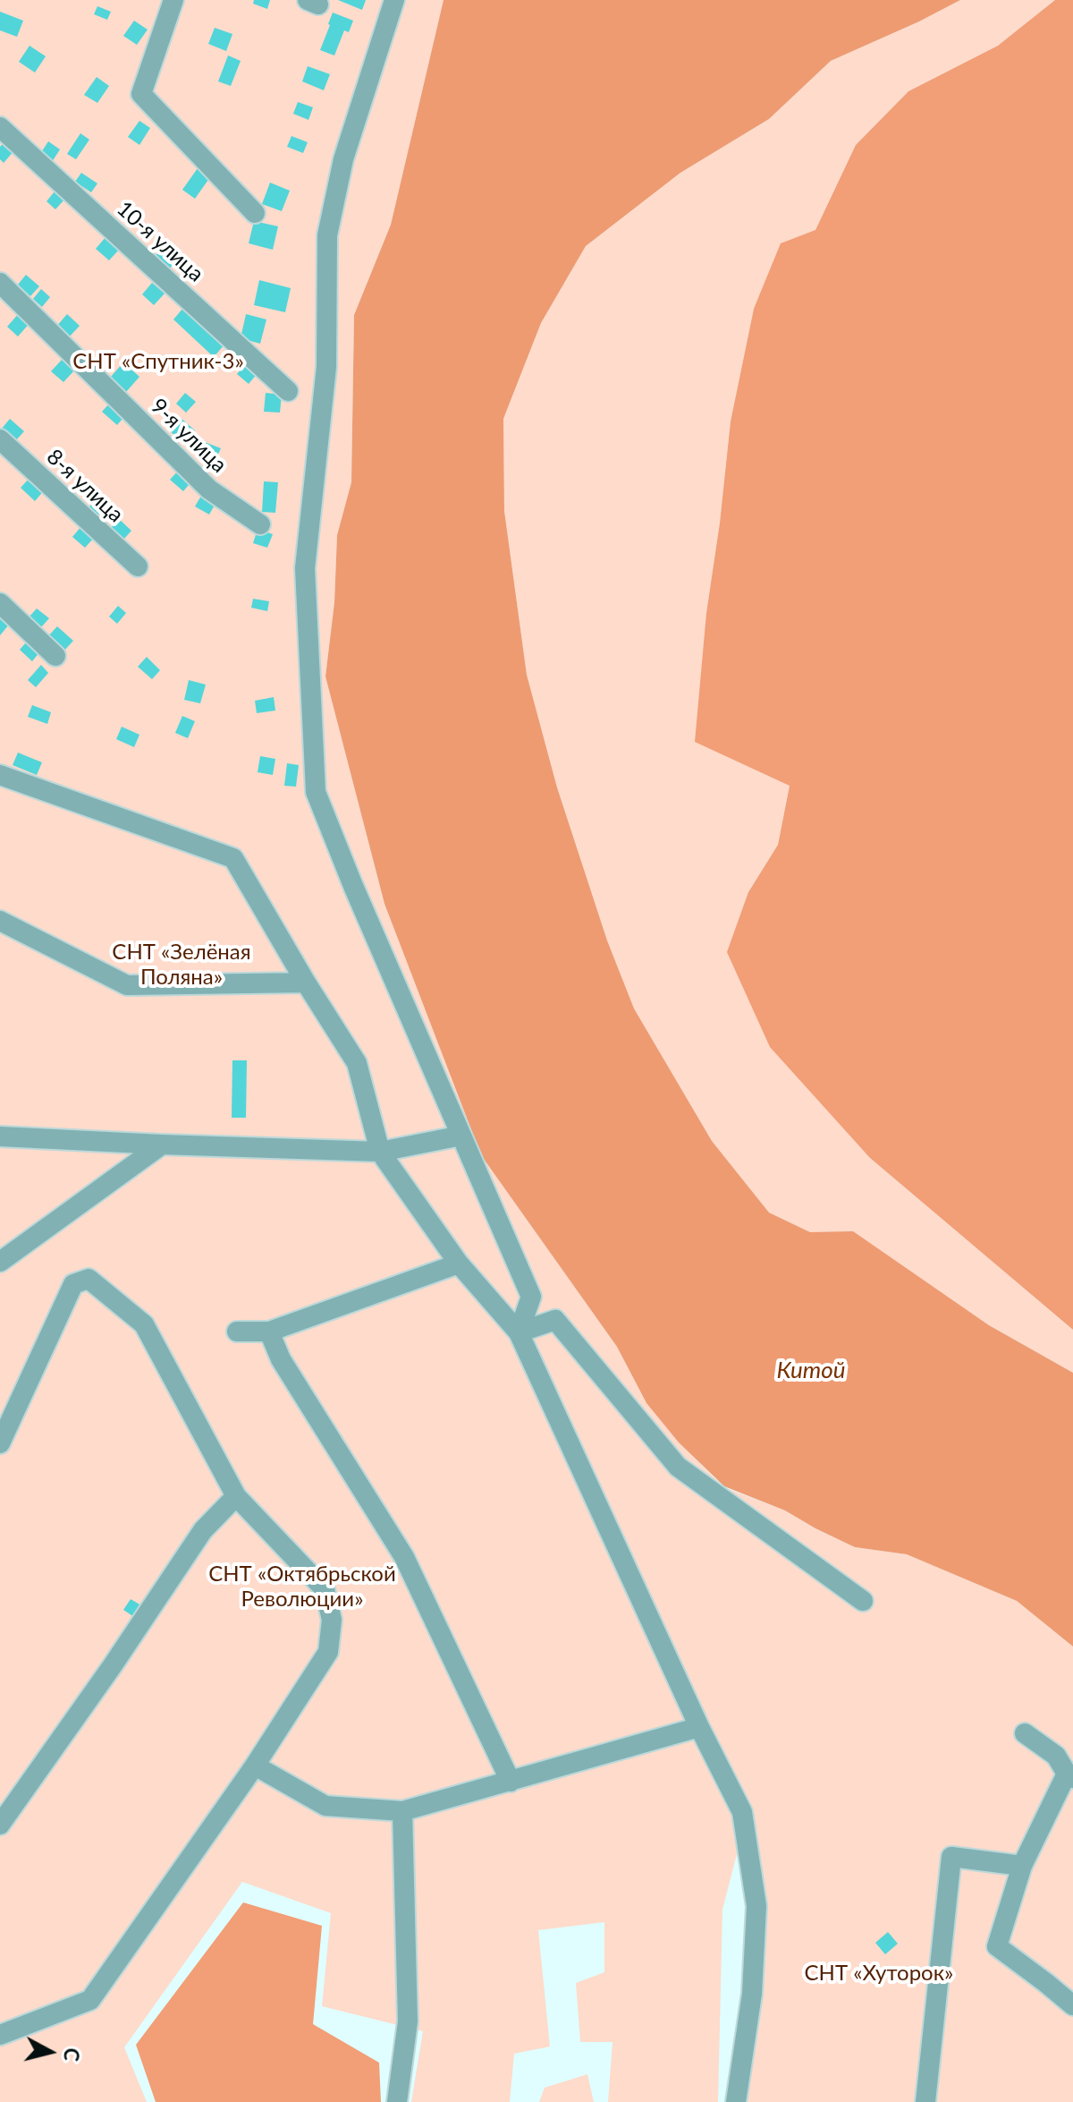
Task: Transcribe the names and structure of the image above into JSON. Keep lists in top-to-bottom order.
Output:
{
  "streets": {
    "street": ["10-я улица", "9-я улица", "8-я улица"]
  },
  "water": ["Китой"],
  "parks": [
    "СНТ «Спутник-3»",
    "СНТ «Зелёная Поляна»",
    "СНТ «Октябрьской Революции»",
    "СНТ «Хуторок»"
  ],
  "north": "right"
}
